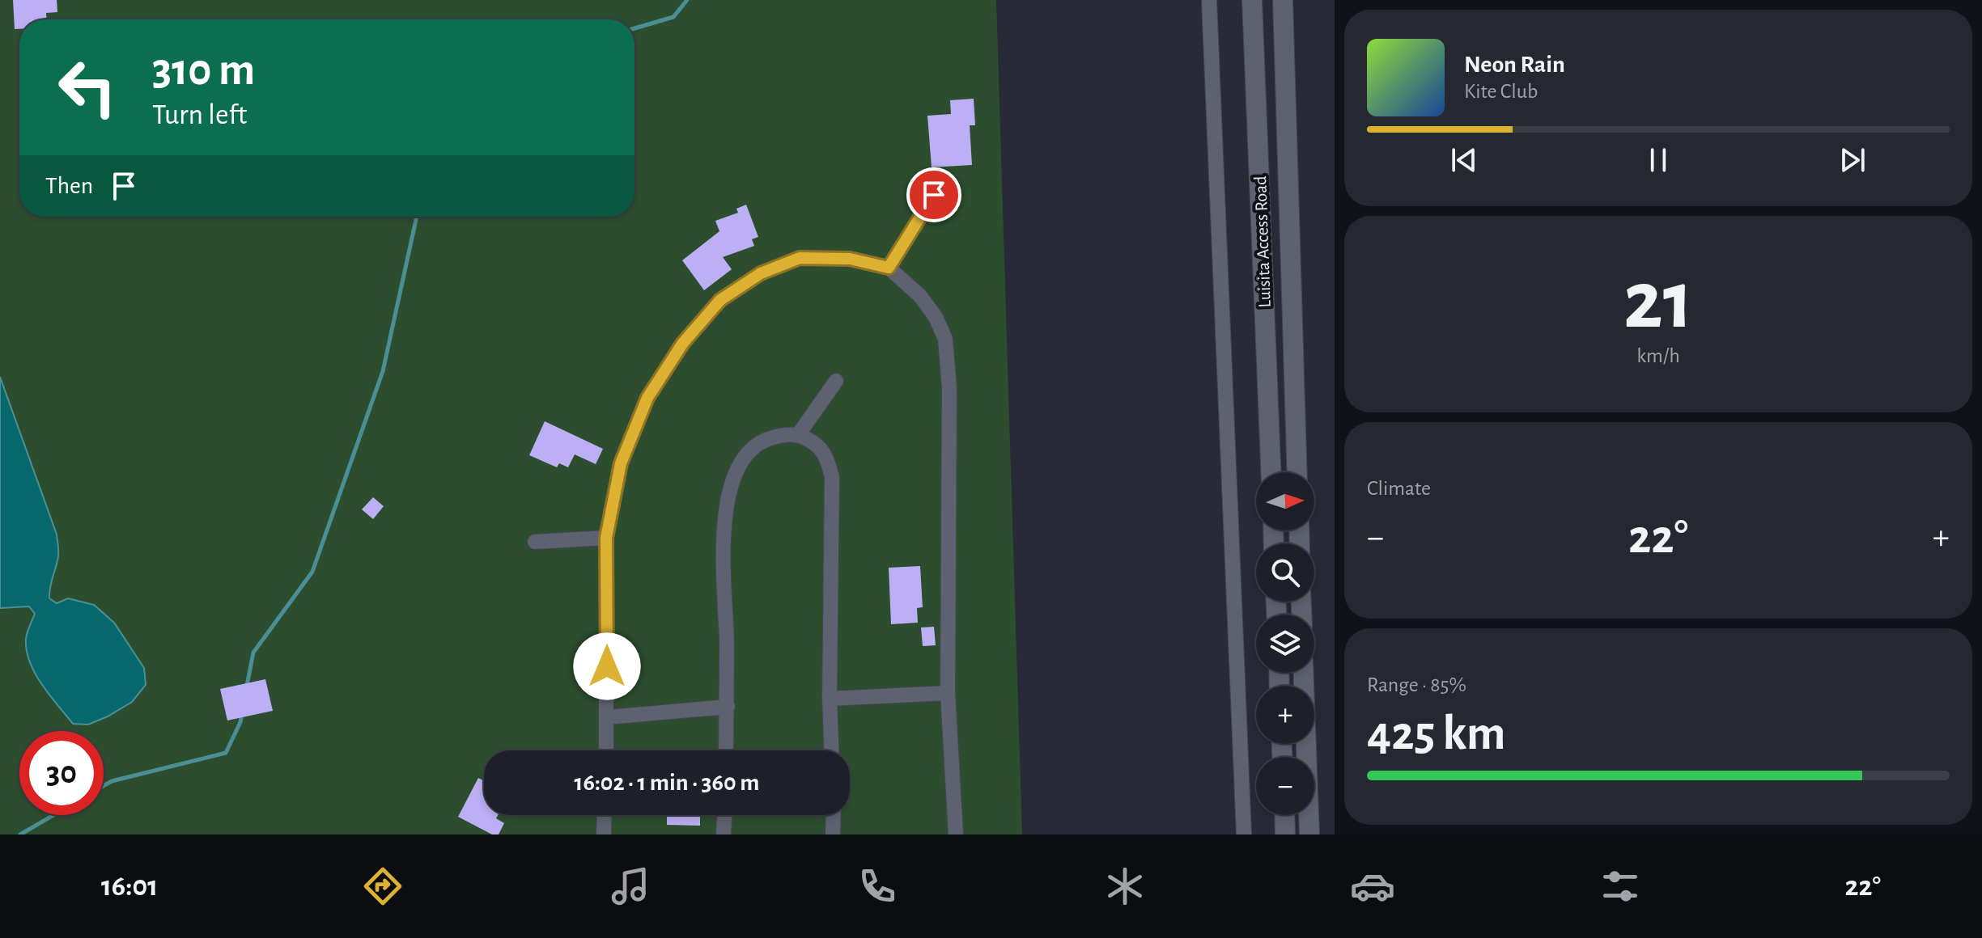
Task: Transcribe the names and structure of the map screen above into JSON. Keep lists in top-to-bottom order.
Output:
{
  "streets": {
    "main road": ["Luisita Access Road"]
  },
  "north": "right",
  "page": {
    "turn": ["310 m", "Turn left"],
    "song": ["Neon Rain", "Kite Club"],
    "then": "Then",
    "tile": [
      ["21", "km/h"],
      "Climate",
      ["Range · 85%", "425 km"]
    ],
    "map_buttons": ["+", "−"],
    "heat": ["−", "22°", "+"],
    "limit": "30",
    "trip": "16:02 · 1 min · 360 m",
    "tabs": ["16:01", "22°"]
  }
}
